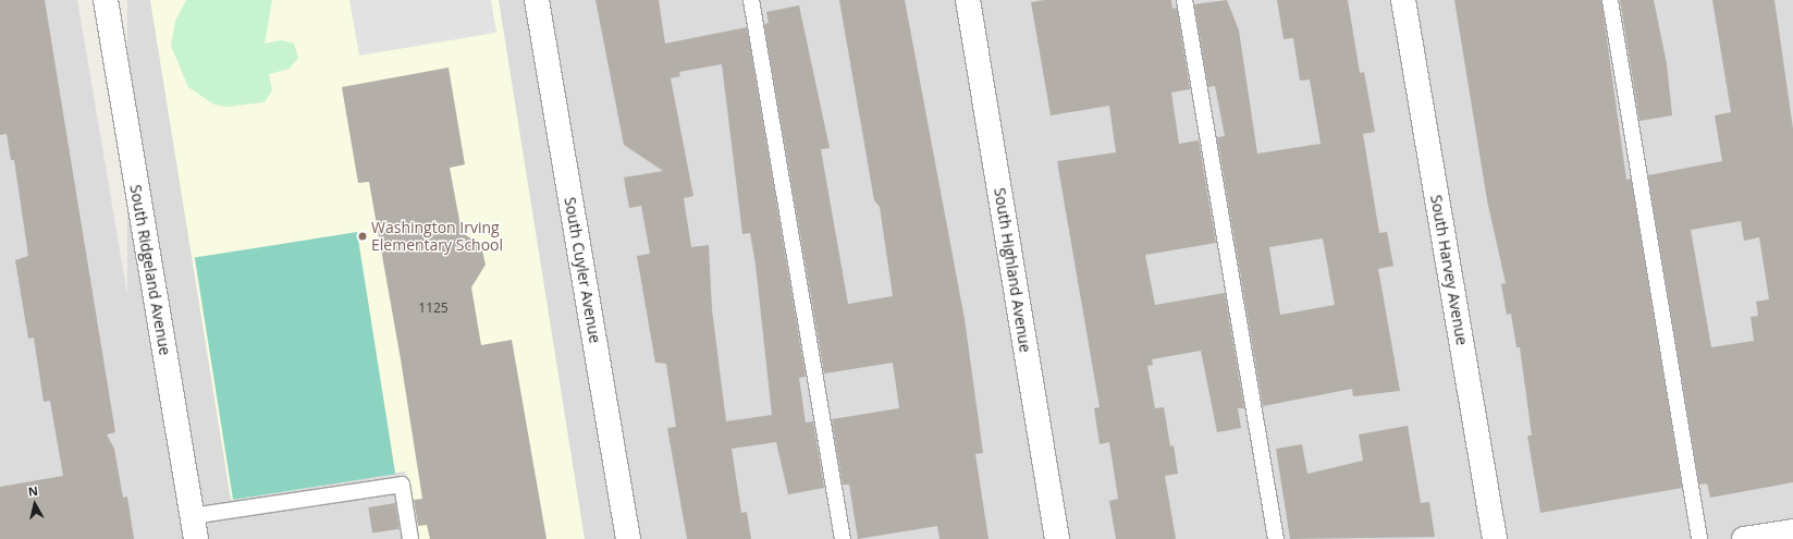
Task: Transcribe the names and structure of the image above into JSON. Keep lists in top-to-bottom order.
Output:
{
  "streets": {
    "street": [
      "South Ridgeland Avenue",
      "South Cuyler Avenue",
      "South Highland Avenue",
      "South Harvey Avenue"
    ]
  },
  "places": ["Washington Irving Elementary School"],
  "house_numbers": ["1125"],
  "north": "top"
}
